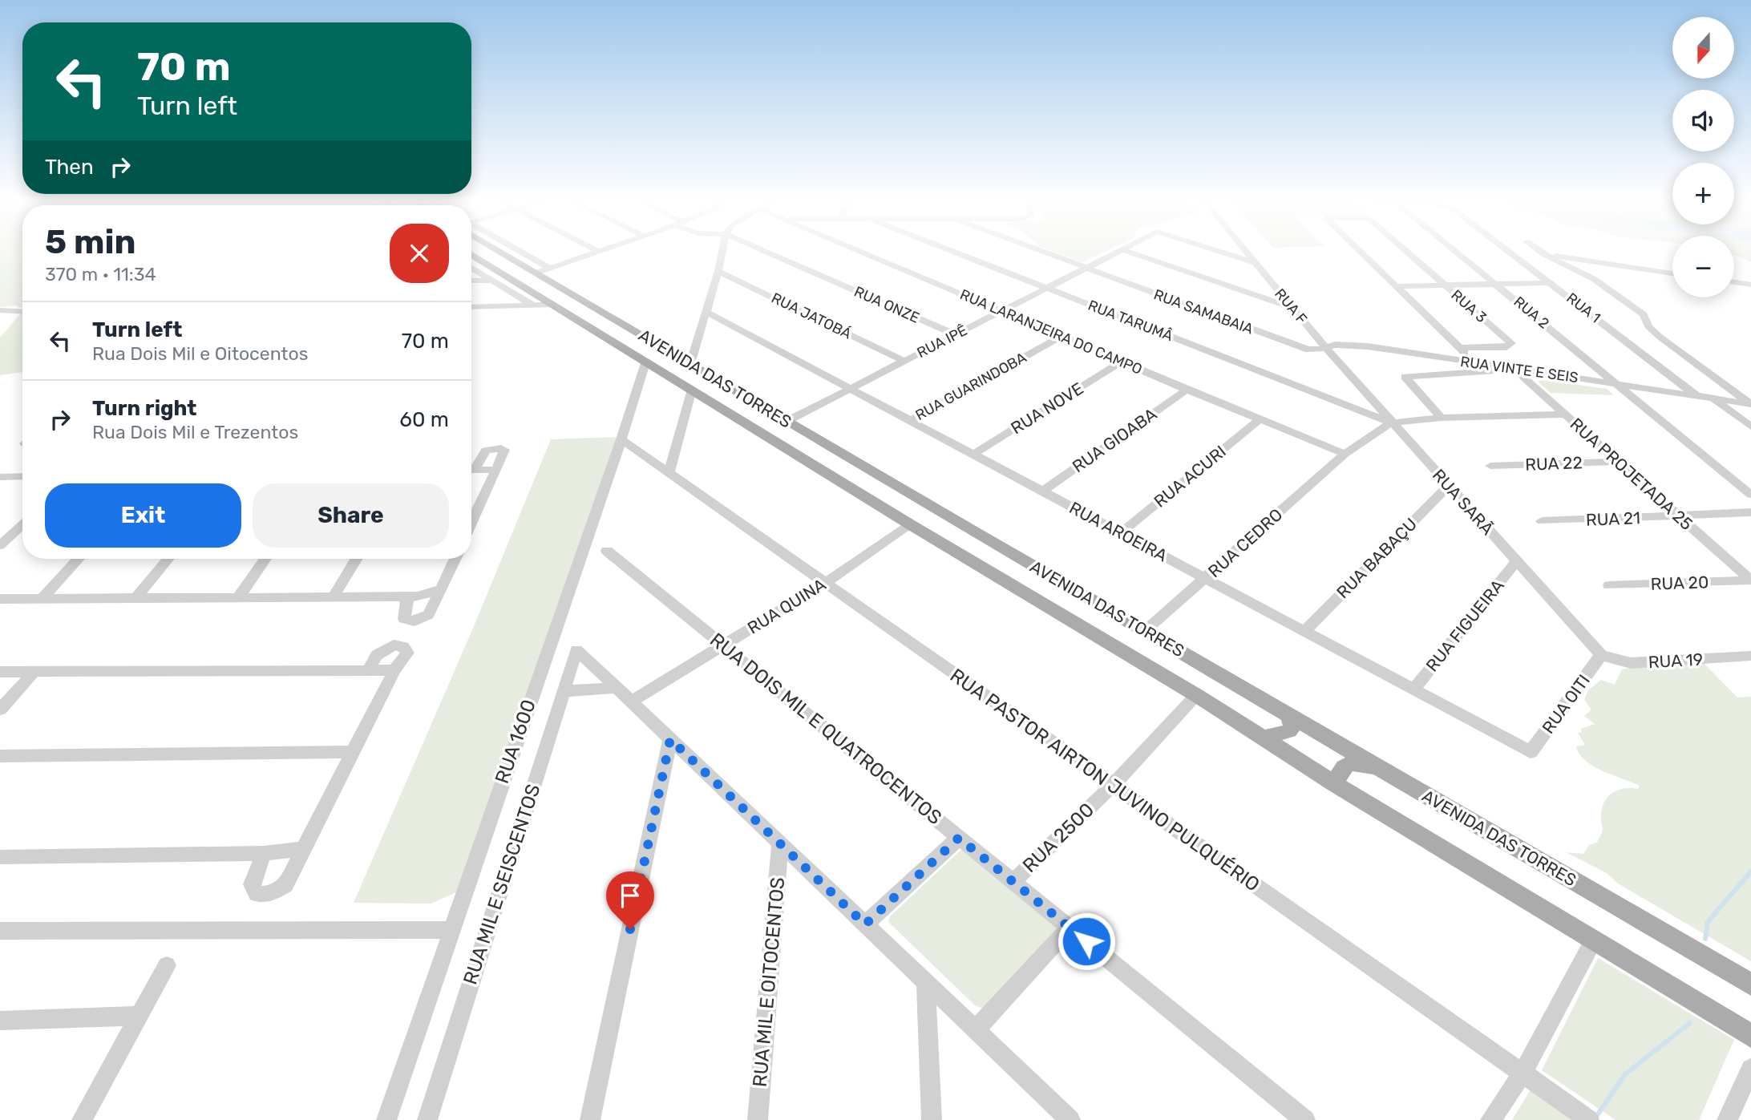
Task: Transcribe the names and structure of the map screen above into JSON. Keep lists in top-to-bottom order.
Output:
{
  "streets": {
    "main road": ["AVENIDA DAS TORRES"],
    "street": [
      "RUA ONZE",
      "RUA F",
      "RUA 3",
      "RUA 1",
      "RUA SAMABAIA",
      "RUA 2",
      "RUA JATOBÁ",
      "RUA TARUMÂ",
      "RUA LARANJEIRA DO CAMPO",
      "RUA IPÊ",
      "RUA VINTE E SEIS",
      "RUA GUARINDOBA",
      "RUA NOVE",
      "RUA GIOABA",
      "RUA 22",
      "RUA PROJETADA 25",
      "RUA ACURI",
      "RUA SARÃ",
      "RUA 21",
      "RUA AROEIRA",
      "RUA CEDRO",
      "RUA BABAÇU",
      "RUA 20",
      "RUA QUINA",
      "RUA FIGUEIRA",
      "RUA 19",
      "RUA OITI",
      "RUA DOIS MIL E QUATROCENTOS",
      "RUA 1600",
      "RUA PASTOR AIRTON JUVINO PULQUÉRIO",
      "RUA 2500",
      "RUA MIL E SEISCENTOS",
      "RUA MIL E OITOCENTOS"
    ]
  },
  "crossings": [
    ["RUA ONZE", "RUA IPÊ"],
    ["RUA F", "RUA SAMABAIA"],
    ["RUA F", "RUA IPÊ"],
    ["RUA F", "RUA VINTE E SEIS"],
    ["RUA F", "RUA SARÃ"],
    ["RUA 1", "RUA VINTE E SEIS"],
    ["RUA SAMABAIA", "RUA IPÊ"],
    ["RUA SAMABAIA", "RUA VINTE E SEIS"],
    ["RUA SAMABAIA", "RUA SARÃ"],
    ["RUA 2", "RUA VINTE E SEIS"],
    ["RUA JATOBÁ", "RUA IPÊ"],
    ["RUA TARUMÂ", "RUA IPÊ"],
    ["RUA TARUMÂ", "RUA SARÃ"],
    ["RUA TARUMÂ", "RUA CEDRO"],
    ["RUA LARANJEIRA DO CAMPO", "RUA IPÊ"],
    ["RUA LARANJEIRA DO CAMPO", "RUA GUARINDOBA"],
    ["RUA LARANJEIRA DO CAMPO", "RUA NOVE"],
    ["RUA LARANJEIRA DO CAMPO", "RUA GIOABA"],
    ["RUA LARANJEIRA DO CAMPO", "RUA ACURI"],
    ["RUA LARANJEIRA DO CAMPO", "RUA CEDRO"],
    ["RUA IPÊ", "AVENIDA DAS TORRES"],
    ["RUA IPÊ", "RUA AROEIRA"],
    ["RUA VINTE E SEIS", "RUA PROJETADA 25"],
    ["RUA VINTE E SEIS", "RUA SARÃ"],
    ["AVENIDA DAS TORRES", "RUA CEDRO"],
    ["AVENIDA DAS TORRES", "RUA QUINA"],
    ["AVENIDA DAS TORRES", "RUA 1600"],
    ["AVENIDA DAS TORRES", "RUA 2500"],
    ["RUA GUARINDOBA", "RUA AROEIRA"],
    ["RUA NOVE", "RUA AROEIRA"],
    ["RUA GIOABA", "RUA AROEIRA"],
    ["RUA 22", "RUA PROJETADA 25"],
    ["RUA PROJETADA 25", "RUA 21"],
    ["RUA PROJETADA 25", "RUA 20"],
    ["RUA ACURI", "RUA AROEIRA"],
    ["RUA SARÃ", "RUA CEDRO"],
    ["RUA SARÃ", "RUA BABAÇU"],
    ["RUA SARÃ", "RUA FIGUEIRA"],
    ["RUA SARÃ", "RUA 19"],
    ["RUA SARÃ", "RUA OITI"],
    ["RUA AROEIRA", "RUA CEDRO"],
    ["RUA AROEIRA", "RUA BABAÇU"],
    ["RUA AROEIRA", "RUA FIGUEIRA"],
    ["RUA AROEIRA", "RUA OITI"],
    ["RUA QUINA", "RUA DOIS MIL E QUATROCENTOS"],
    ["RUA QUINA", "RUA PASTOR AIRTON JUVINO PULQUÉRIO"],
    ["RUA 19", "RUA OITI"],
    ["RUA DOIS MIL E QUATROCENTOS", "RUA 2500"],
    ["RUA 1600", "RUA PASTOR AIRTON JUVINO PULQUÉRIO"],
    ["RUA PASTOR AIRTON JUVINO PULQUÉRIO", "RUA 2500"]
  ],
  "north": "bottom",
  "page": {
    "map_buttons": ["+", "−"],
    "turn": ["70 m", "Turn left"],
    "then": "Then",
    "heading": ["5 min", "370 m · 11:34"],
    "list": [
      {
        "name": "Turn left",
        "note": "Rua Dois Mil e Oitocentos",
        "value": "70 m"
      },
      {
        "name": "Turn right",
        "note": "Rua Dois Mil e Trezentos",
        "value": "60 m"
      }
    ],
    "buttons": ["Exit", "Share"]
  }
}
